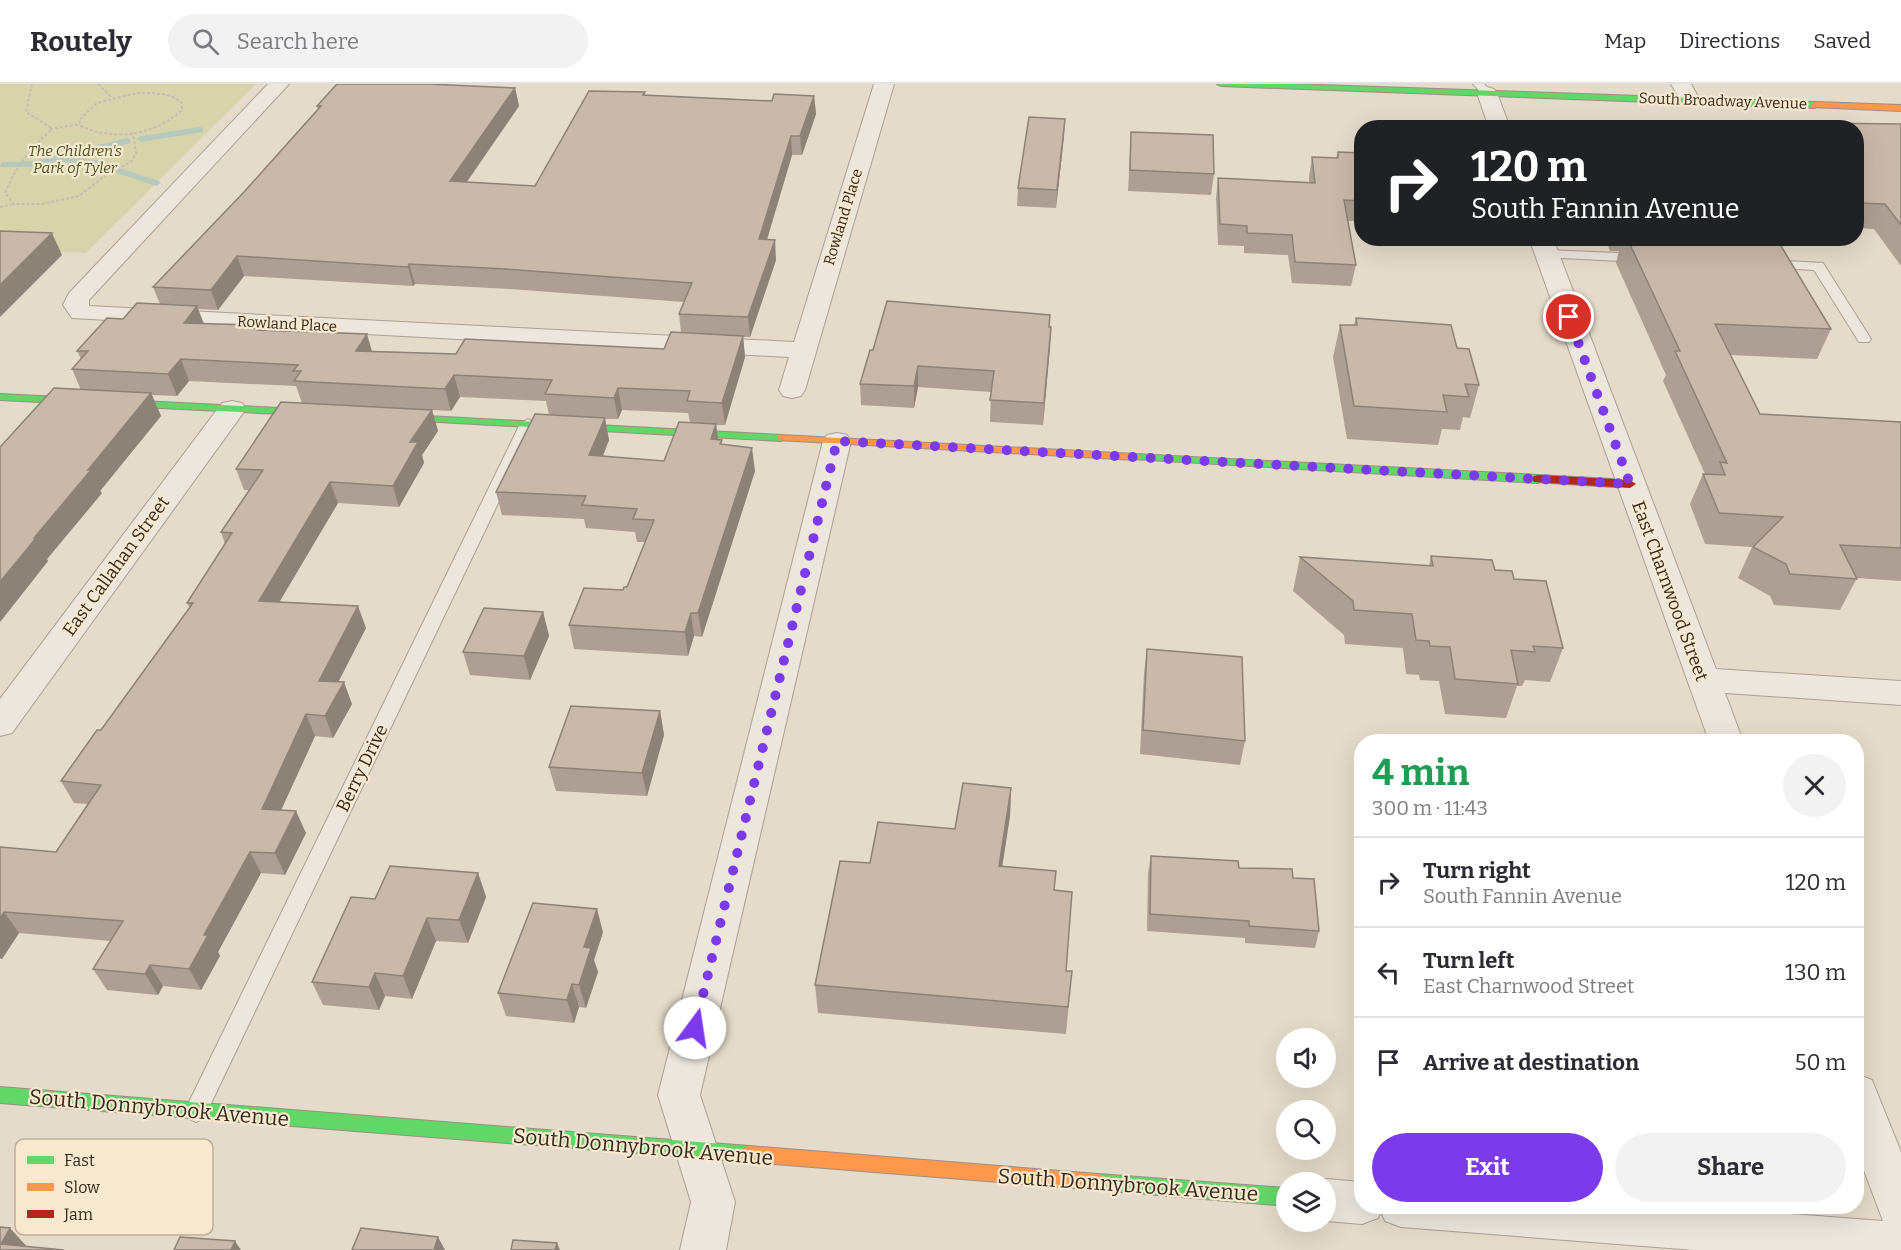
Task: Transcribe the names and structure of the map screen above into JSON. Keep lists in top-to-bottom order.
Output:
{
  "streets": {
    "street": [
      "South Broadway Avenue",
      "Rowland Place",
      "East Callahan Street",
      "East Charnwood Street",
      "South Donnybrook Avenue"
    ],
    "lane": ["Berry Drive"]
  },
  "crossings": [
    ["Berry Drive", "South Donnybrook Avenue"]
  ],
  "parks": ["The Children's Park of Tyler"],
  "legend": ["Fast", "Slow", "Jam"],
  "page": {
    "header": "Routely",
    "search": "Search here",
    "nav": ["Map", "Directions", "Saved"],
    "turn": ["120 m", "South Fannin Avenue"],
    "heading": ["4 min", "300 m · 11:43"],
    "list": [
      {
        "name": "Turn right",
        "note": "South Fannin Avenue",
        "value": "120 m"
      },
      {
        "name": "Turn left",
        "note": "East Charnwood Street",
        "value": "130 m"
      },
      {
        "name": "Arrive at destination",
        "value": "50 m"
      }
    ],
    "buttons": ["Exit", "Share"]
  }
}
